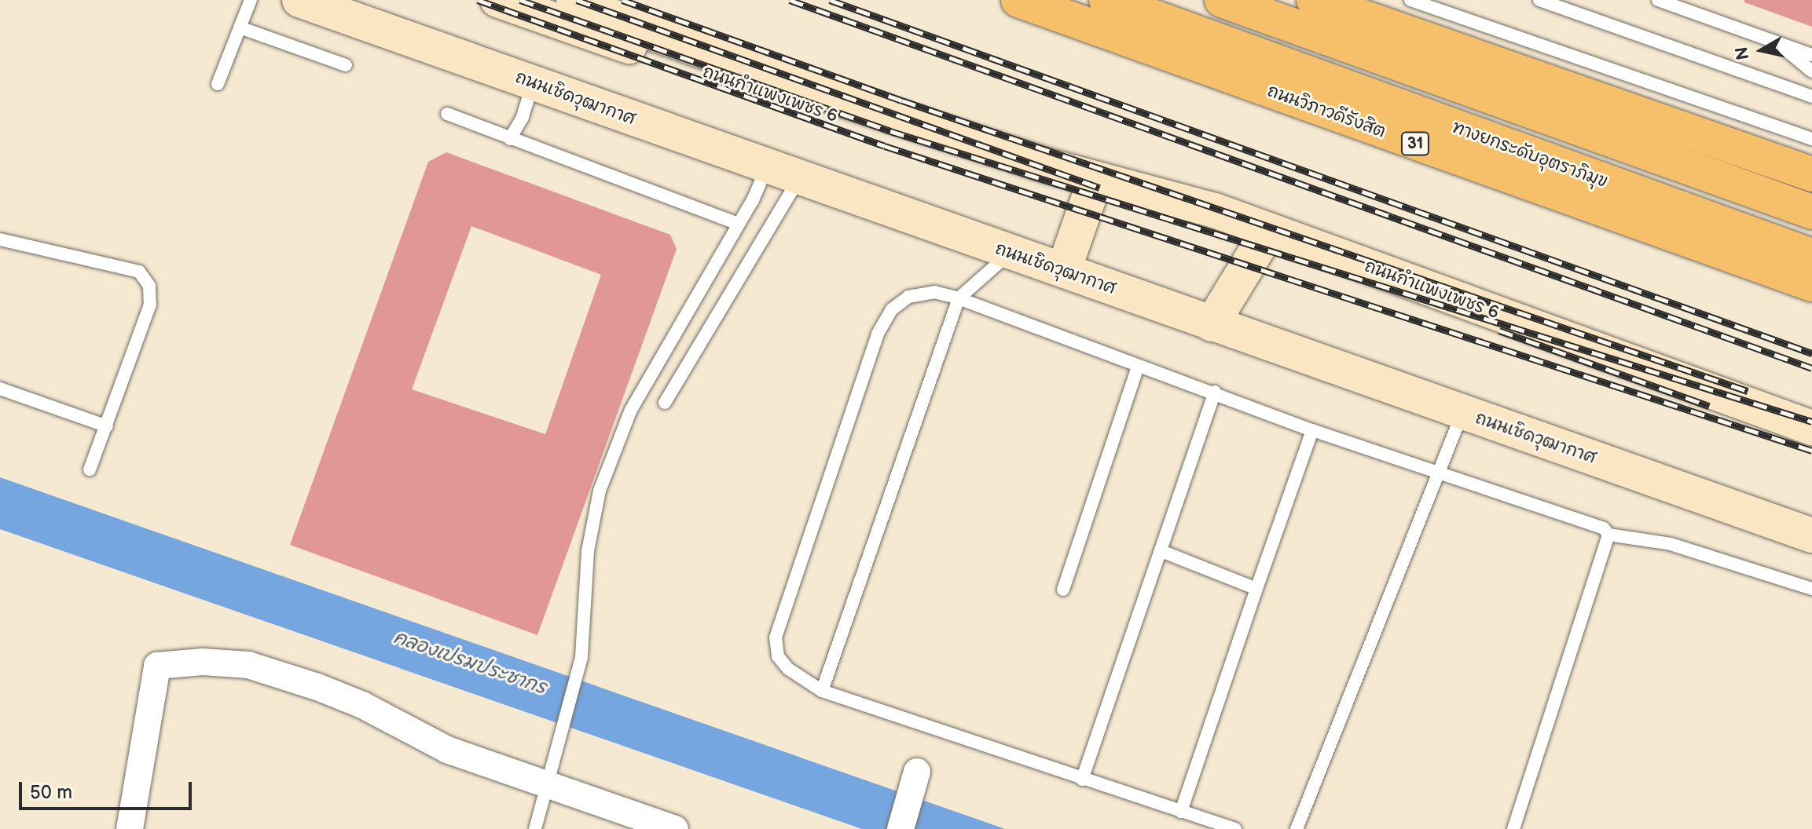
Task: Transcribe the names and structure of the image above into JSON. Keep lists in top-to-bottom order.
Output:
{
  "streets": {
    "highway": ["ถนนวิภาวดีรังสิต", "31", "ทางยกระดับอุตราภิมุข"],
    "main road": ["ถนนกำแพงเพชร 6", "ถนนเชิดวุฒากาศ"]
  },
  "water": ["คลองเปรมประชากร"],
  "scale_bar": "50 m",
  "north": "left"
}
